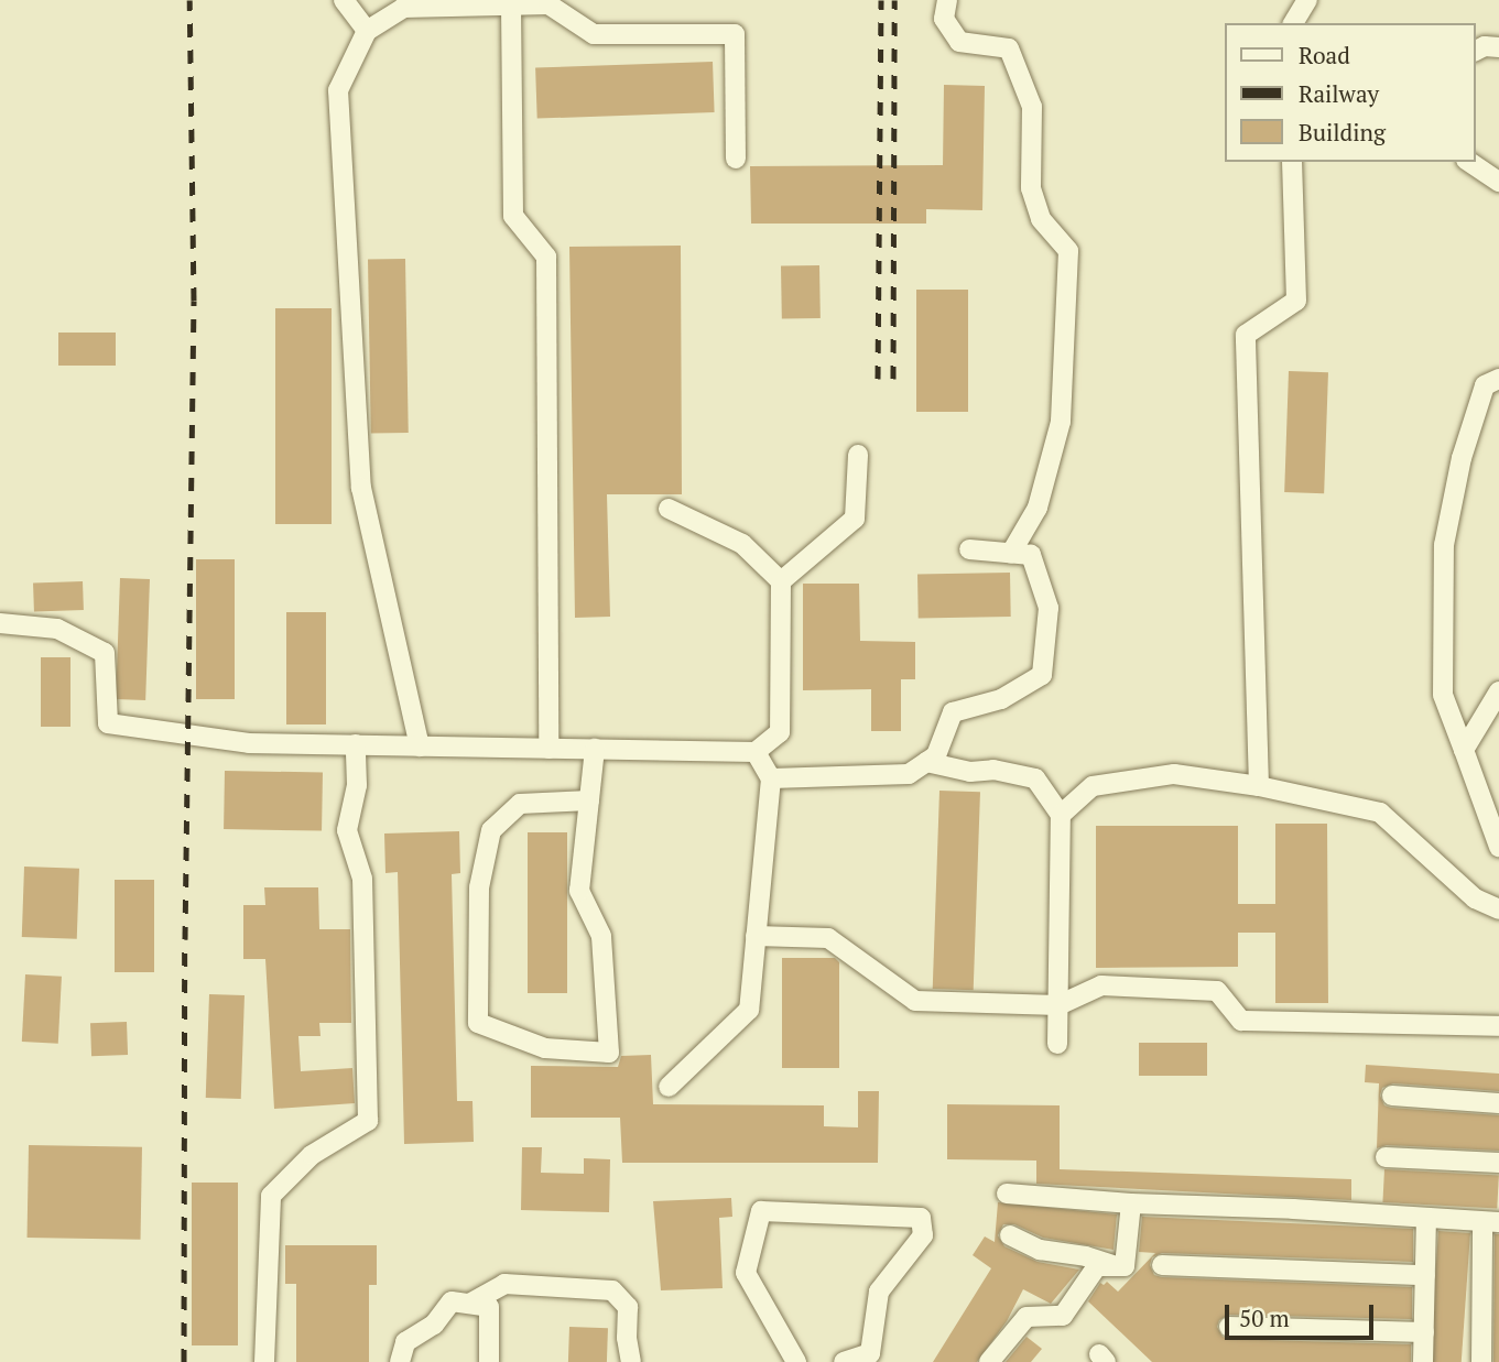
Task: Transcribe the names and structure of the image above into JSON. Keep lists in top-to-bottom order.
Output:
{
  "legend": ["Road", "Railway", "Building"],
  "scale_bar": "50 m"
}
